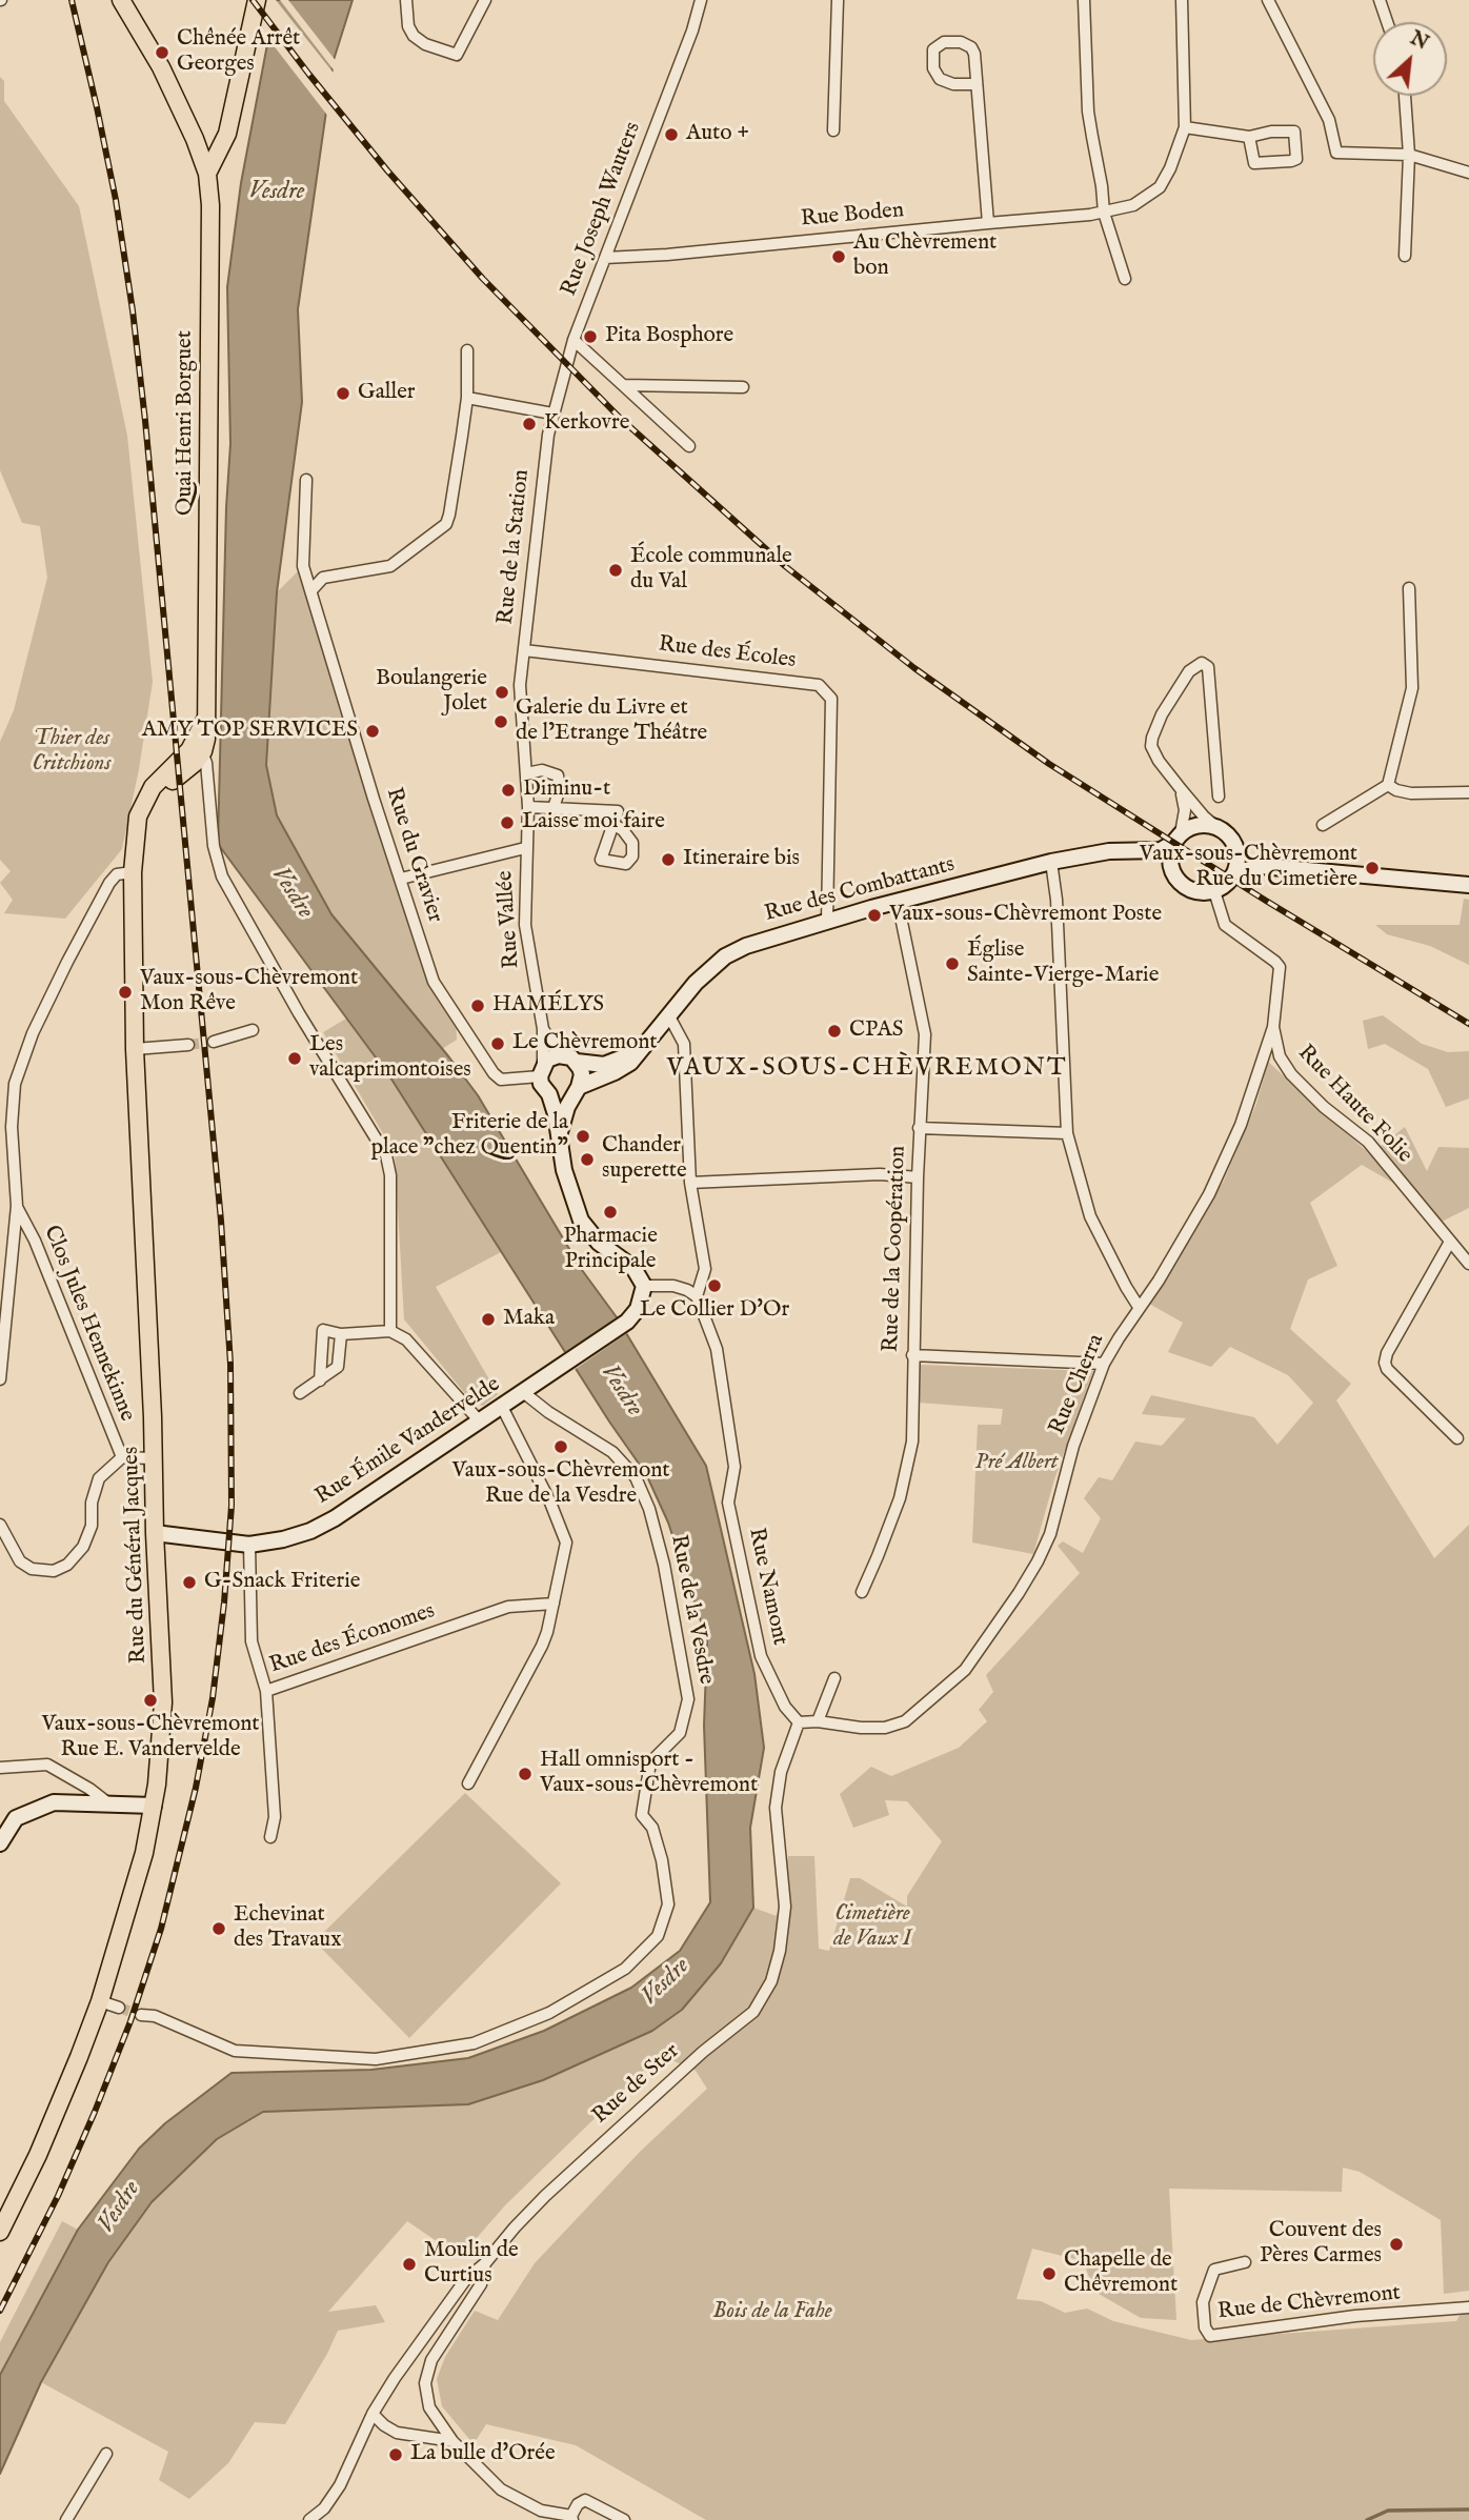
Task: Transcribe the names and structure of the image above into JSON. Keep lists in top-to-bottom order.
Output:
{
  "streets": {
    "main road": [
      "Quai Henri Borguet",
      "Rue des Combattants",
      "Rue Émile Vandervelde",
      "Rue du Général Jacques"
    ],
    "street": [
      "Rue Joseph Wauters",
      "Rue Boden",
      "Rue de la Station",
      "Rue des Écoles",
      "Rue du Gravier",
      "Rue Vallée",
      "Rue Haute Folie",
      "Rue de la Coopération",
      "Clos Jules Hennekinne",
      "Rue Cherra",
      "Rue Namont",
      "Rue de la Vesdre",
      "Rue des Économes",
      "Rue de Ster",
      "Rue de Chèvremont"
    ]
  },
  "crossings": [
    ["Rue Joseph Wauters", "Rue Boden"],
    ["Rue Joseph Wauters", "Rue de la Station"],
    ["Quai Henri Borguet", "Rue du Général Jacques"],
    ["Rue de la Station", "Rue des Écoles"],
    ["Rue de la Station", "Rue Vallée"],
    ["Rue des Écoles", "Rue des Combattants"],
    ["Rue du Gravier", "Rue des Combattants"],
    ["Rue du Gravier", "Rue Vallée"],
    ["Rue des Combattants", "Rue Vallée"],
    ["Rue des Combattants", "Rue Haute Folie"],
    ["Rue des Combattants", "Rue de la Coopération"],
    ["Rue Haute Folie", "Rue Cherra"],
    ["Clos Jules Hennekinne", "Rue du Général Jacques"],
    ["Rue Cherra", "Rue Namont"],
    ["Rue Cherra", "Rue de Ster"],
    ["Rue Émile Vandervelde", "Rue du Général Jacques"],
    ["Rue Émile Vandervelde", "Rue de la Vesdre"],
    ["Rue Émile Vandervelde", "Rue des Économes"],
    ["Rue Namont", "Rue de Ster"]
  ],
  "districts": ["VAUX-SOUS-CHÈVREMONT"],
  "water": ["Vesdre"],
  "parks": [
    "Thier des Critchions",
    "Pré Albert",
    "Cimetière de Vaux I",
    "Bois de la Fahe"
  ],
  "places": [
    "Chênée Arrêt Georges",
    "Auto +",
    "Au Chèvrement bon",
    "Pita Bosphore",
    "Galler",
    "Kerkovre",
    "École communale du Val",
    "Boulangerie Jolet",
    "Galerie du Livre et de l’Etrange Théâtre",
    "AMY TOP SERVICES",
    "Diminu-t",
    "Laisse moi faire",
    "Itineraire bis",
    "Vaux-sous-Chèvremont Rue du Cimetière",
    "Vaux-sous-Chèvremont Poste",
    "Église Sainte-Vierge-Marie",
    "Vaux-sous-Chèvremont Mon Rêve",
    "HAMÉLYS",
    "CPAS",
    "Le Chèvremont",
    "Les valcaprimontoises",
    "Friterie de la place \"chez Quentin\"",
    "Chander superette",
    "Pharmacie Principale",
    "Le Collier D'Or",
    "Maka",
    "Vaux-sous-Chèvremont Rue de la Vesdre",
    "G-Snack Friterie",
    "Vaux-sous-Chèvremont Rue E. Vandervelde",
    "Hall omnisport - Vaux-sous-Chèvremont",
    "Echevinat des Travaux",
    "Couvent des Pères Carmes",
    "Moulin de Curtius",
    "Chapelle de Chêvremont",
    "La bulle d'Orée"
  ],
  "north": "top right"
}
